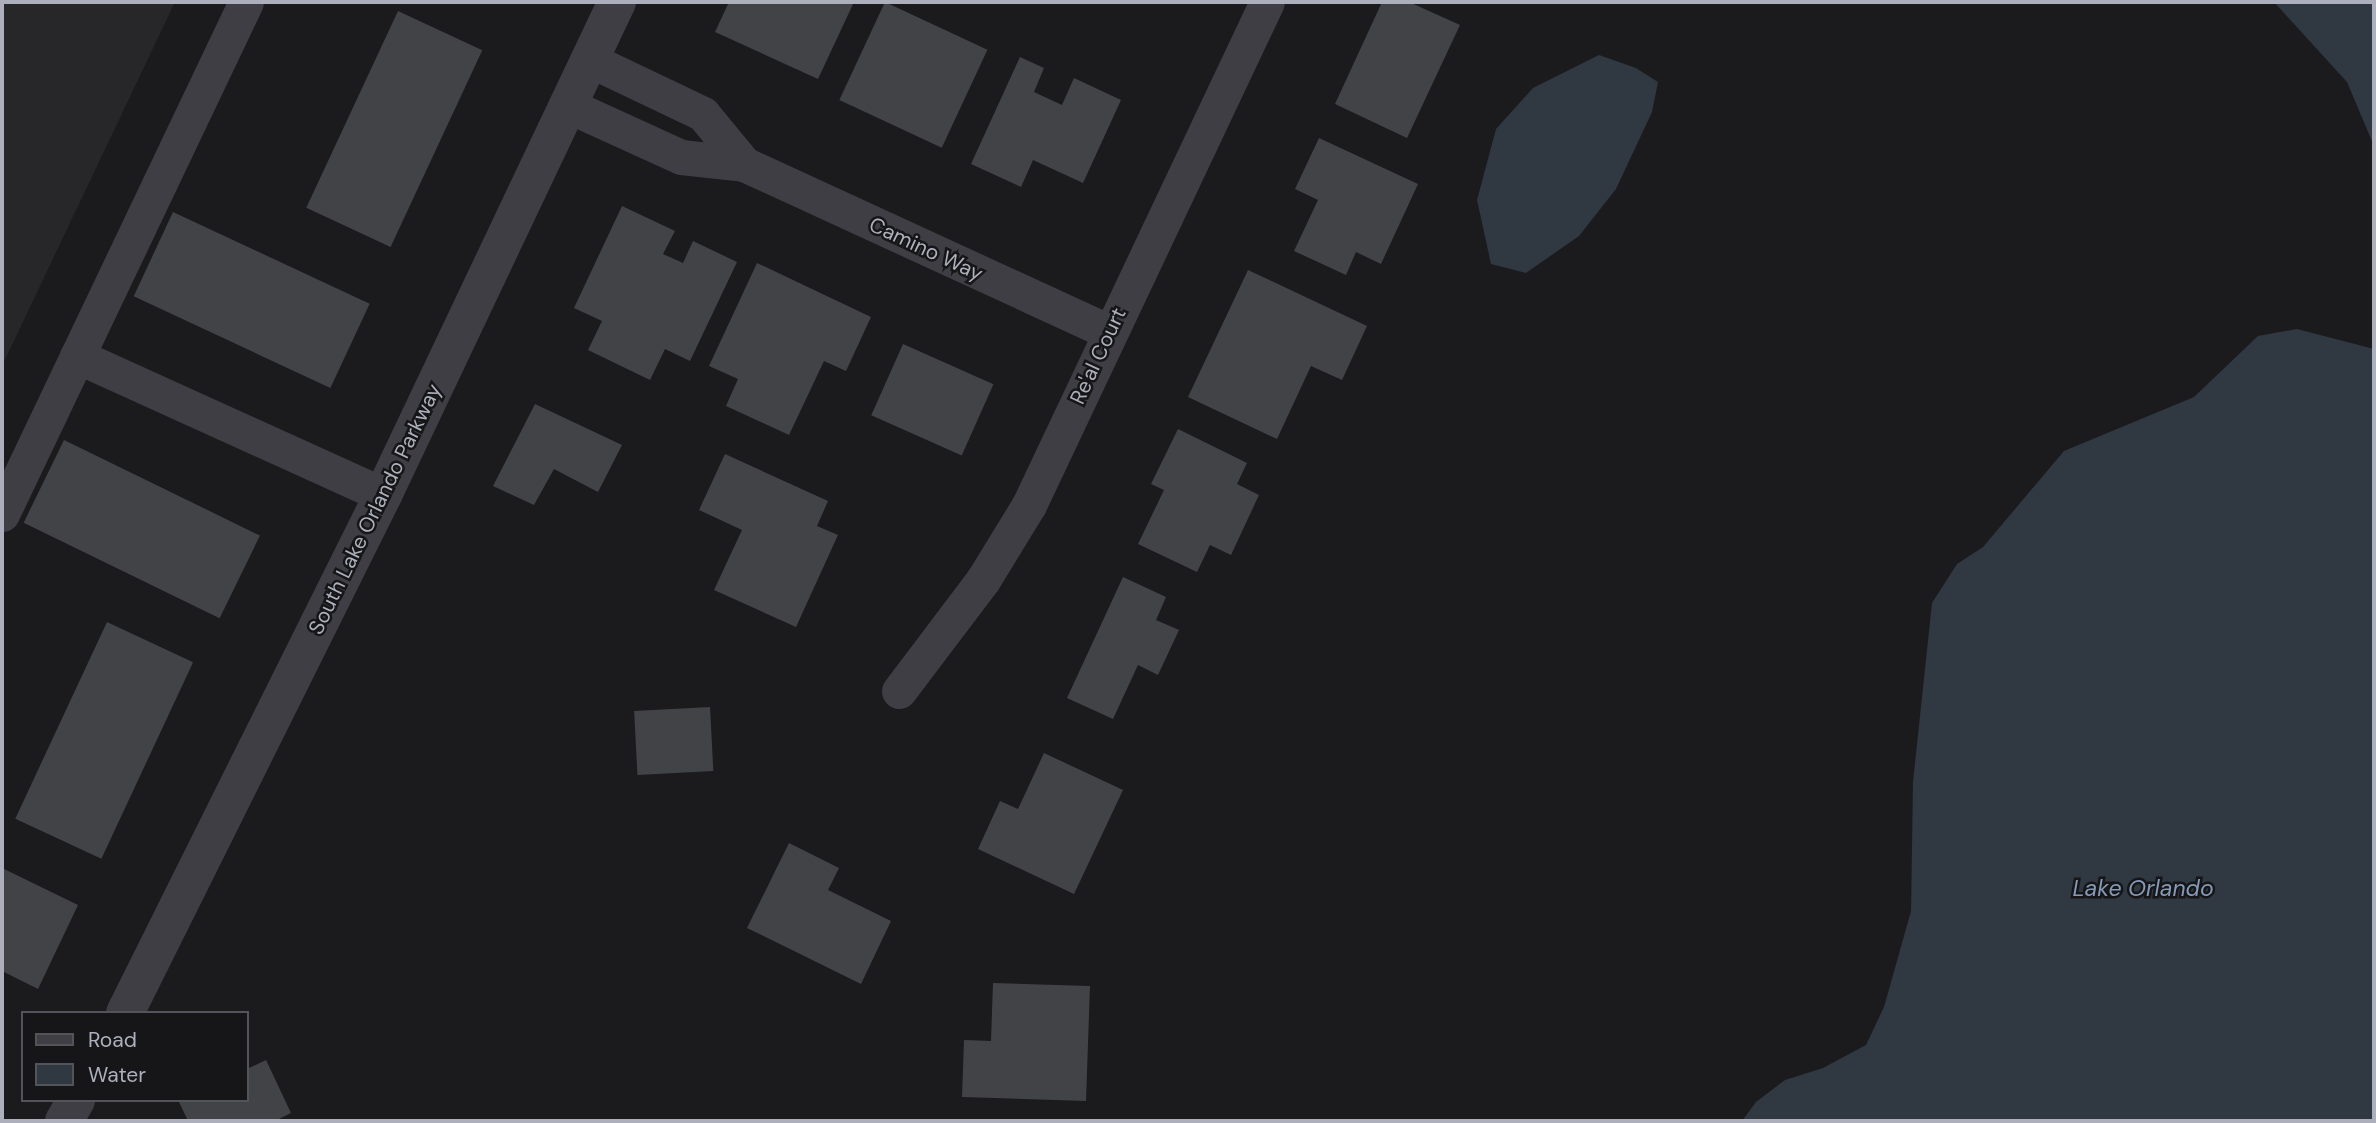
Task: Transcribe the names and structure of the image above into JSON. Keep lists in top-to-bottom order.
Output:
{
  "streets": {
    "street": ["Camino Way", "Re'al Court", "South Lake Orlando Parkway"]
  },
  "crossings": [
    ["Camino Way", "Re'al Court"],
    ["Camino Way", "South Lake Orlando Parkway"]
  ],
  "water": ["Lake Orlando"],
  "legend": ["Road", "Water"]
}
